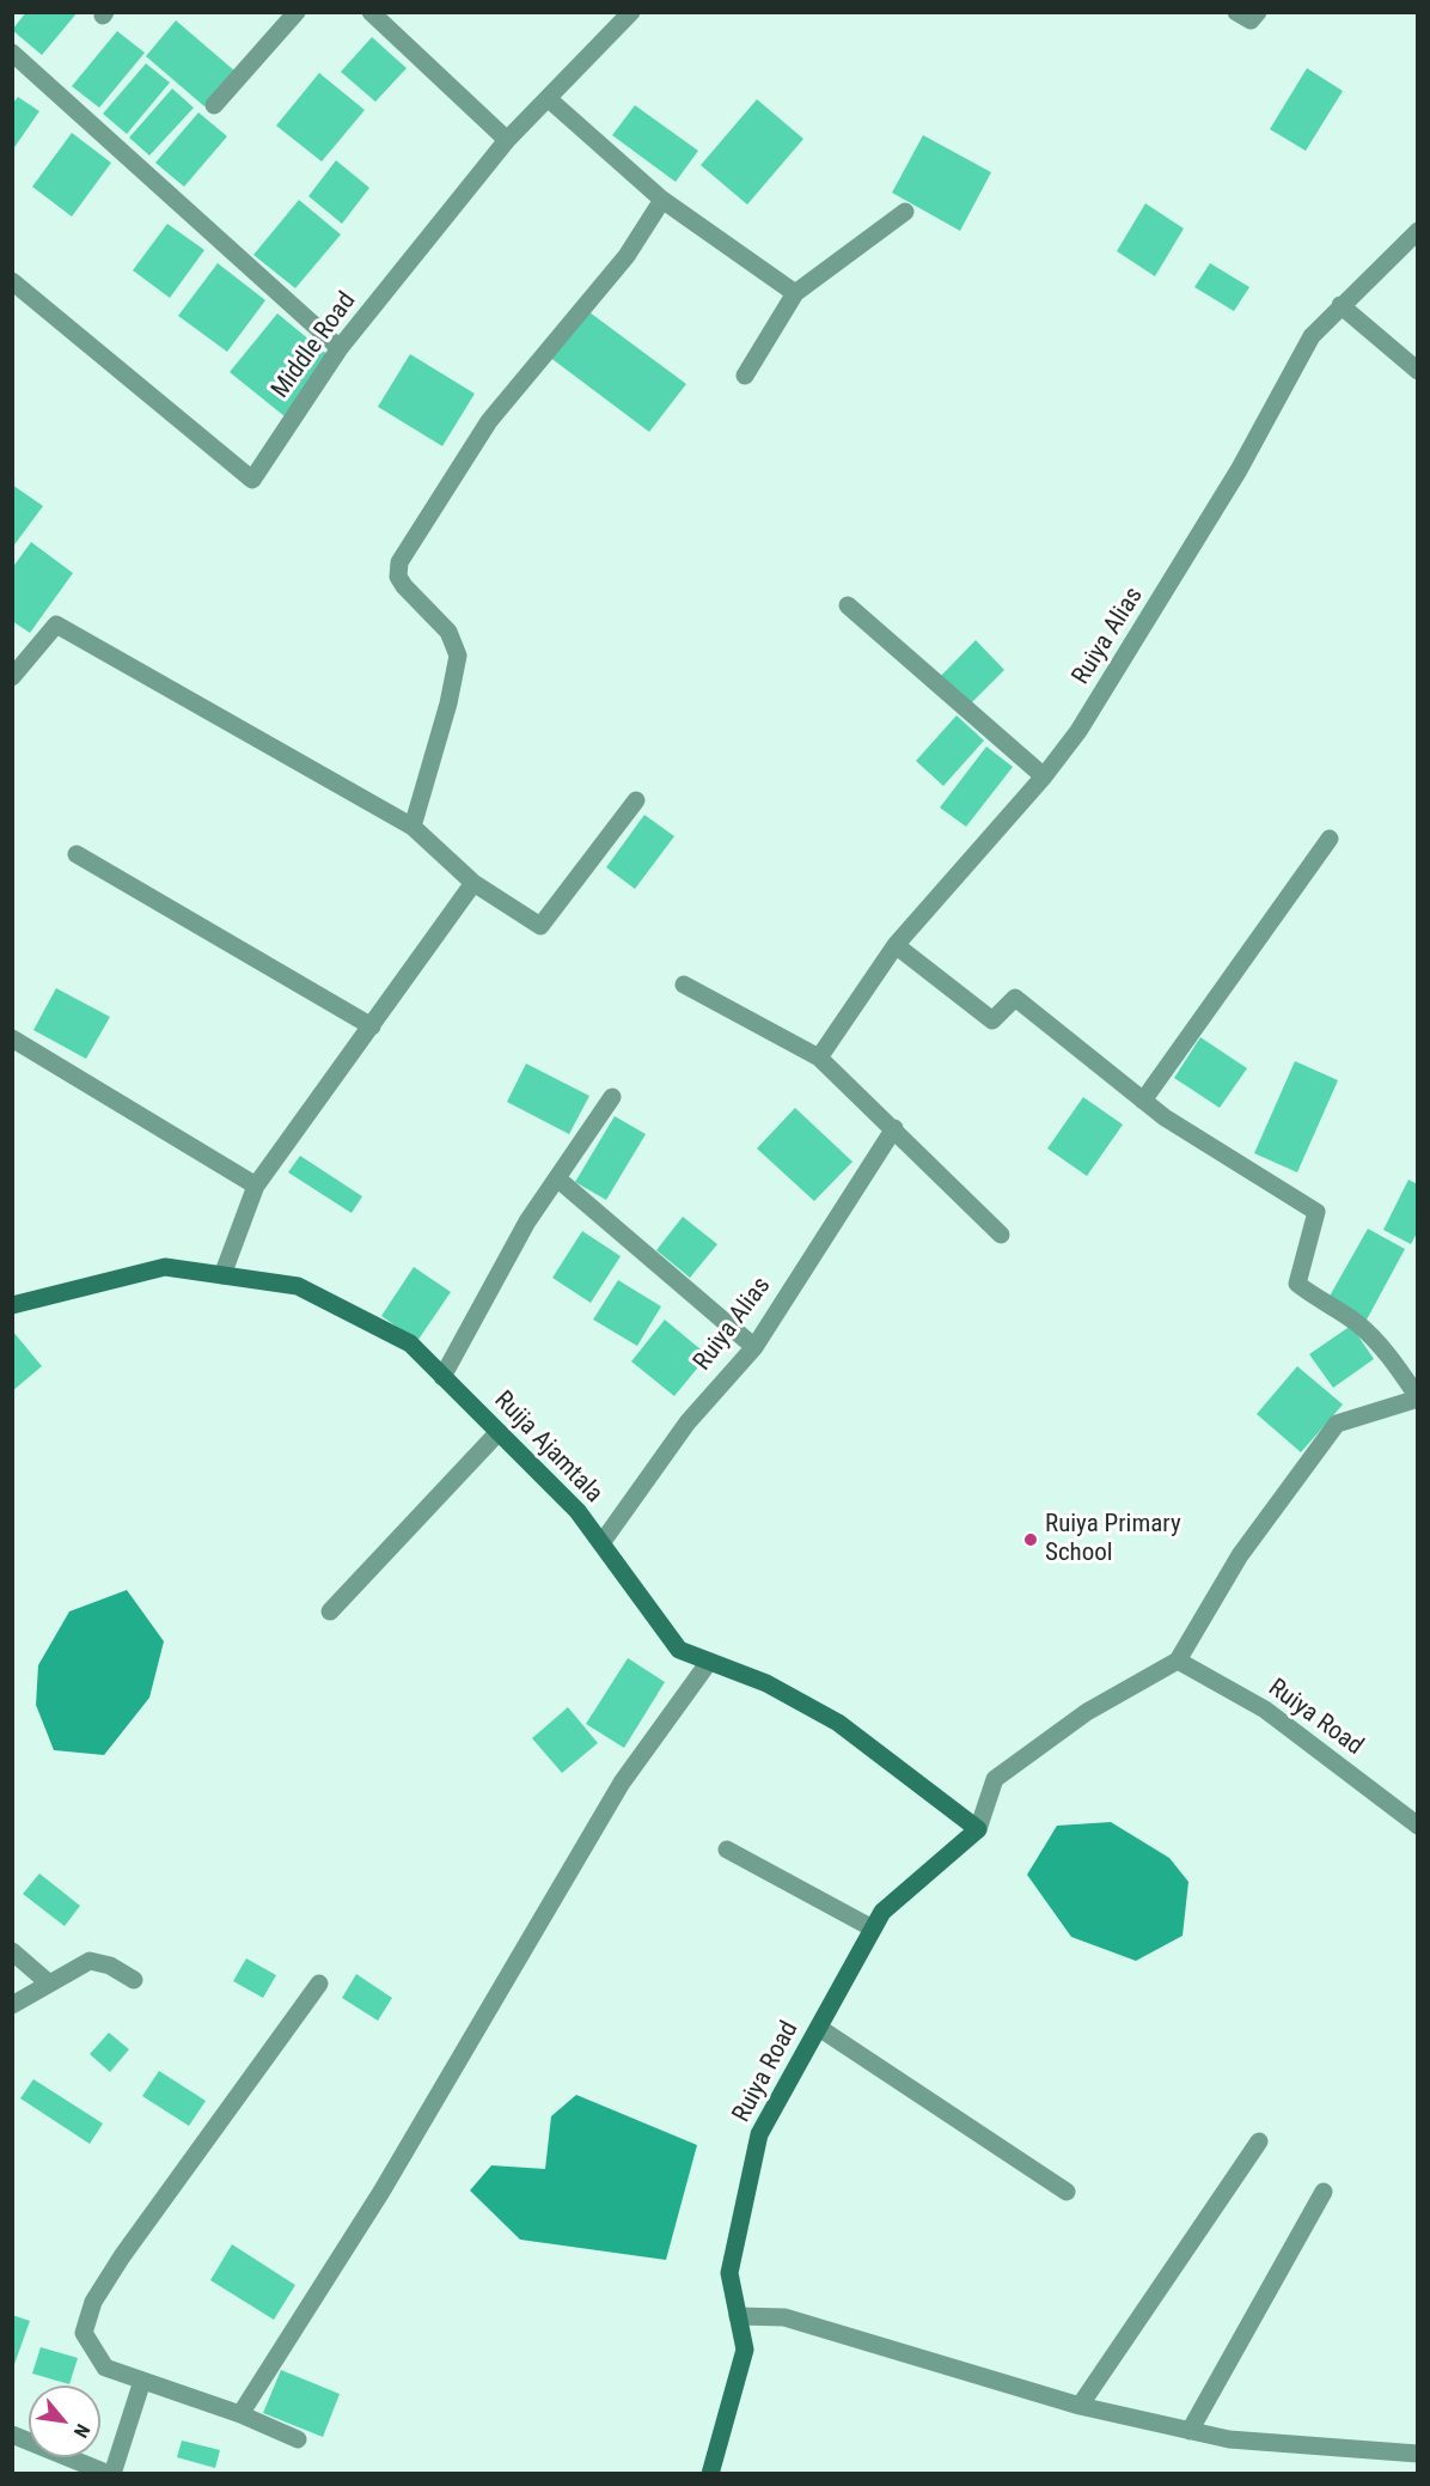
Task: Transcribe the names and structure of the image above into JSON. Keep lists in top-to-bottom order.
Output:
{
  "streets": {
    "street": [
      "Middle Road",
      "Ruiya Alias",
      "Ruija Ajamtala",
      "Ruiya Road"
    ]
  },
  "crossings": [
    ["Ruiya Alias", "Ruija Ajamtala"],
    ["Ruija Ajamtala", "Ruiya Road"]
  ],
  "places": ["Ruiya Primary School"],
  "north": "bottom right"
}
